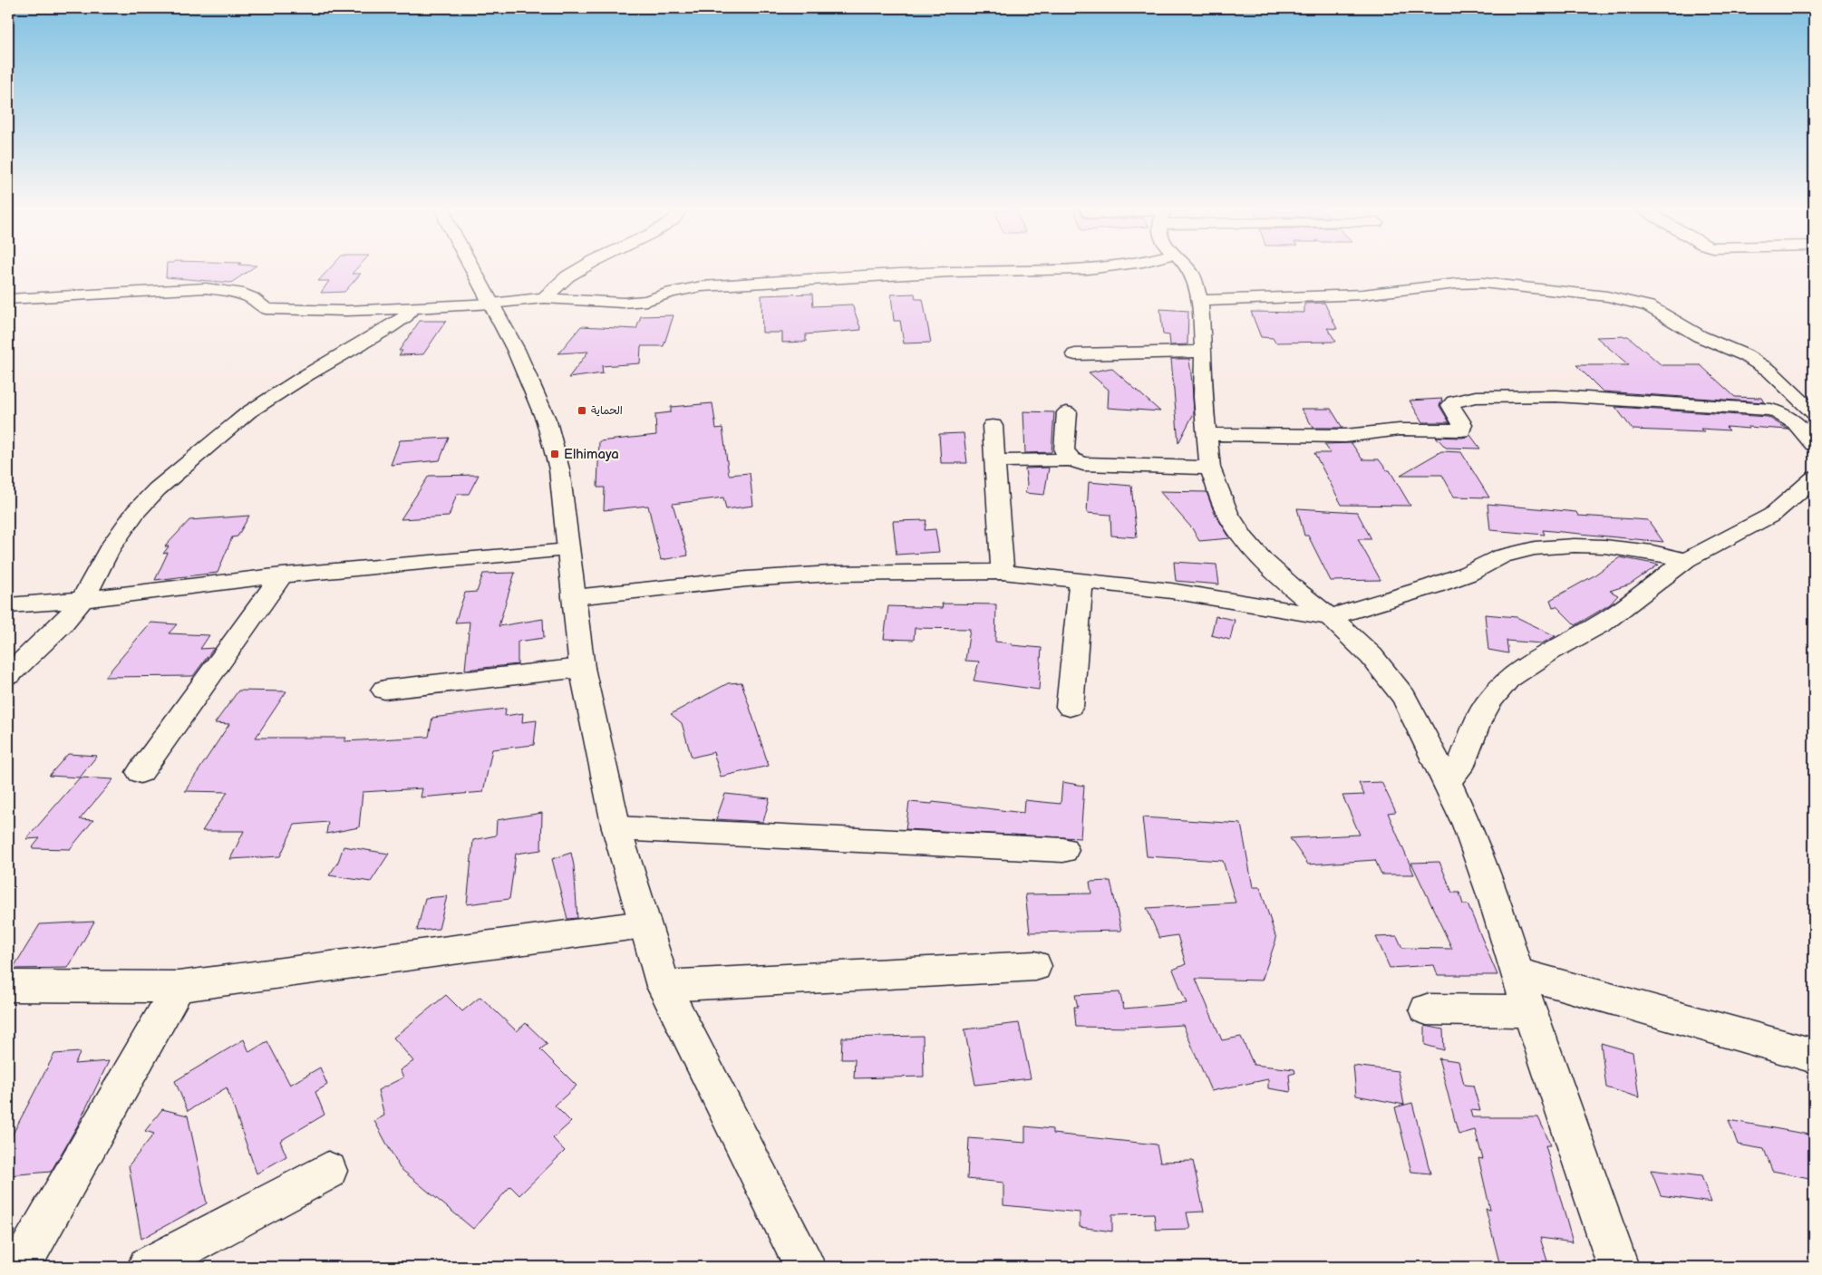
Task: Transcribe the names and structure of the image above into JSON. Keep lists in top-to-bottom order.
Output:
{
  "places": {
    "transit": ["الحماية", "Elhimaya"]
  }
}
